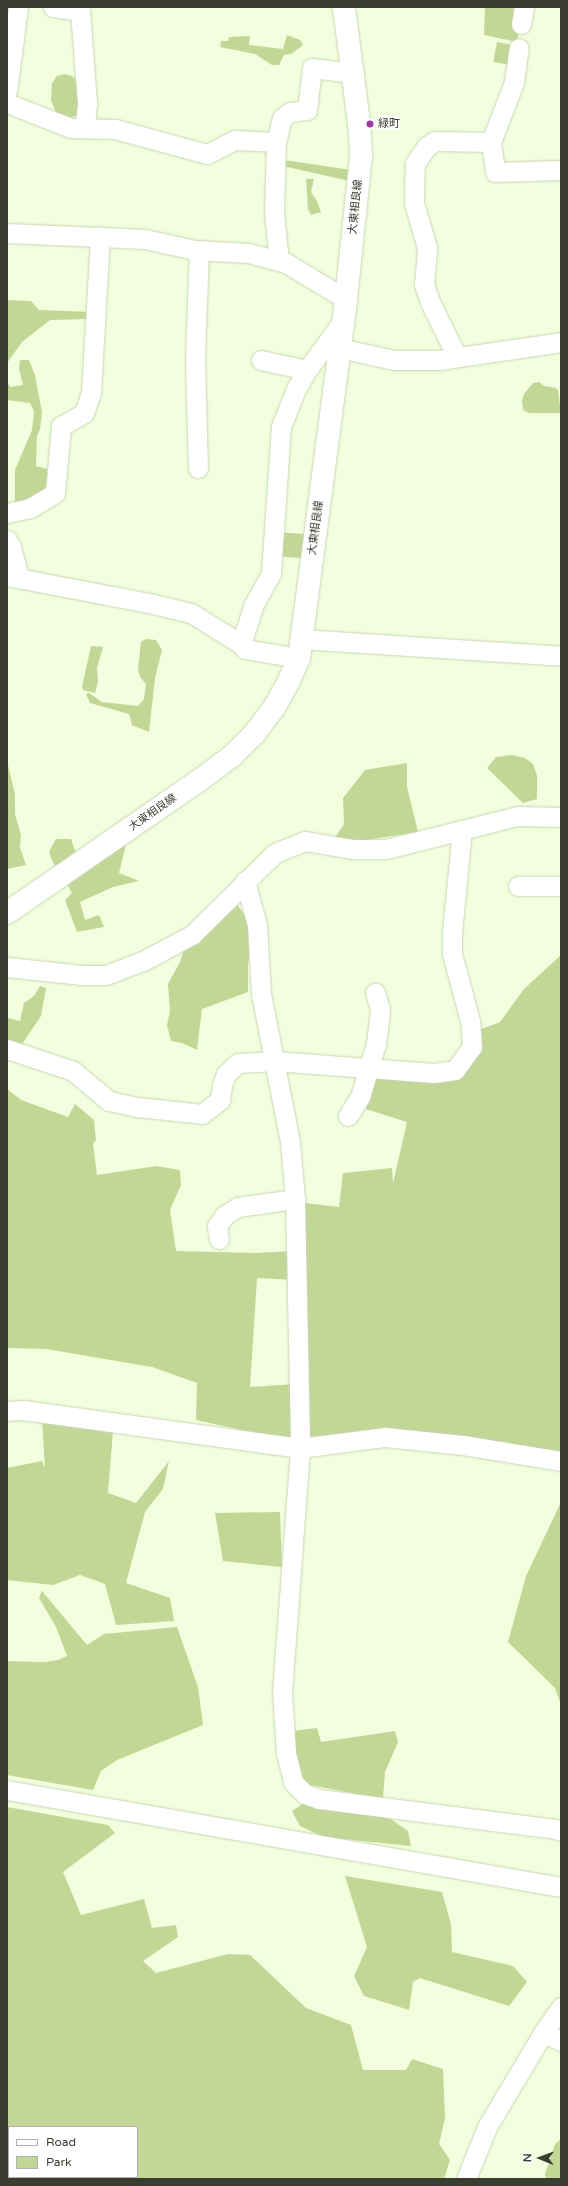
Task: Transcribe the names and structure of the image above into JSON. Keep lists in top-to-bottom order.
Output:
{
  "streets": {
    "main road": ["大東相良線"]
  },
  "places": ["緑町"],
  "legend": ["Road", "Park"],
  "north": "left"
}
